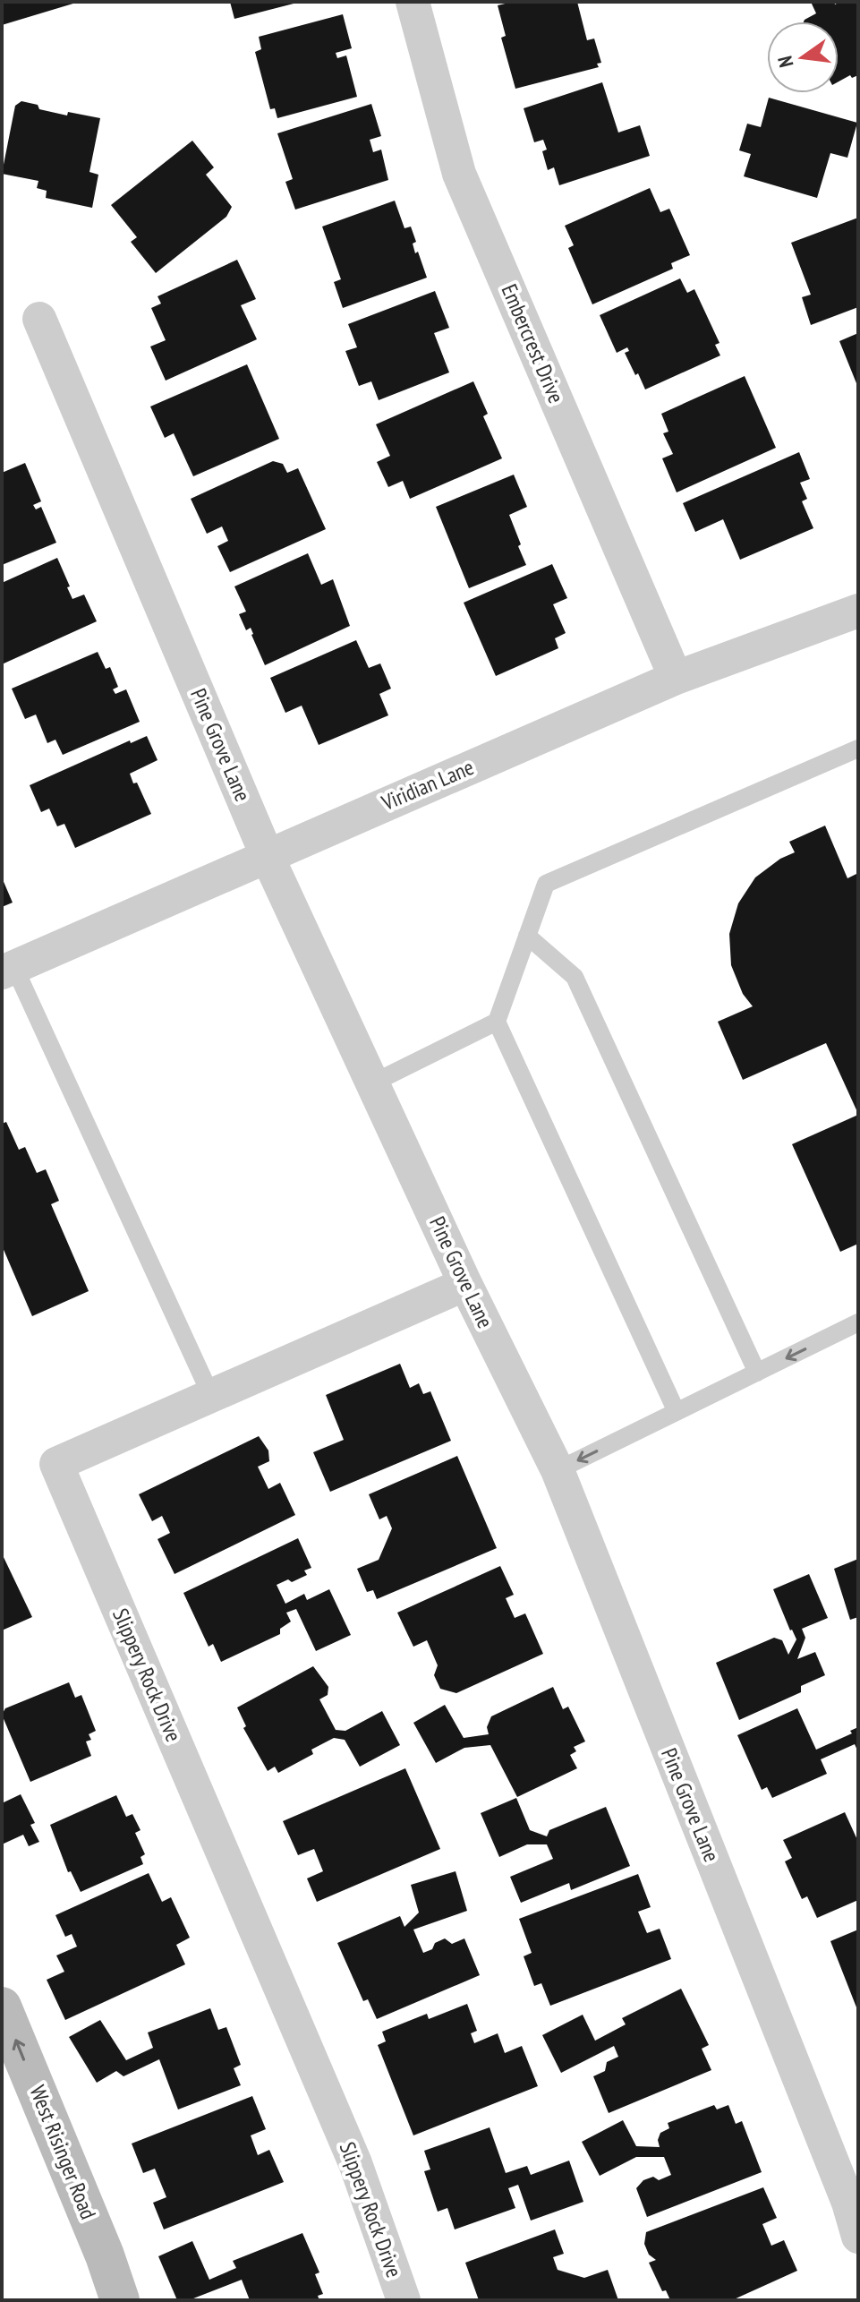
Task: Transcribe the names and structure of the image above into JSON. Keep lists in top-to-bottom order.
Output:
{
  "streets": {
    "main road": ["West Risinger Road"],
    "street": [
      "Embercrest Drive",
      "Pine Grove Lane",
      "Viridian Lane",
      "Slippery Rock Drive"
    ]
  },
  "crossings": [
    ["Embercrest Drive", "Viridian Lane"],
    ["Pine Grove Lane", "Viridian Lane"],
    ["Pine Grove Lane", "Slippery Rock Drive"]
  ],
  "one_way": ["West Risinger Road"],
  "north": "left"
}
